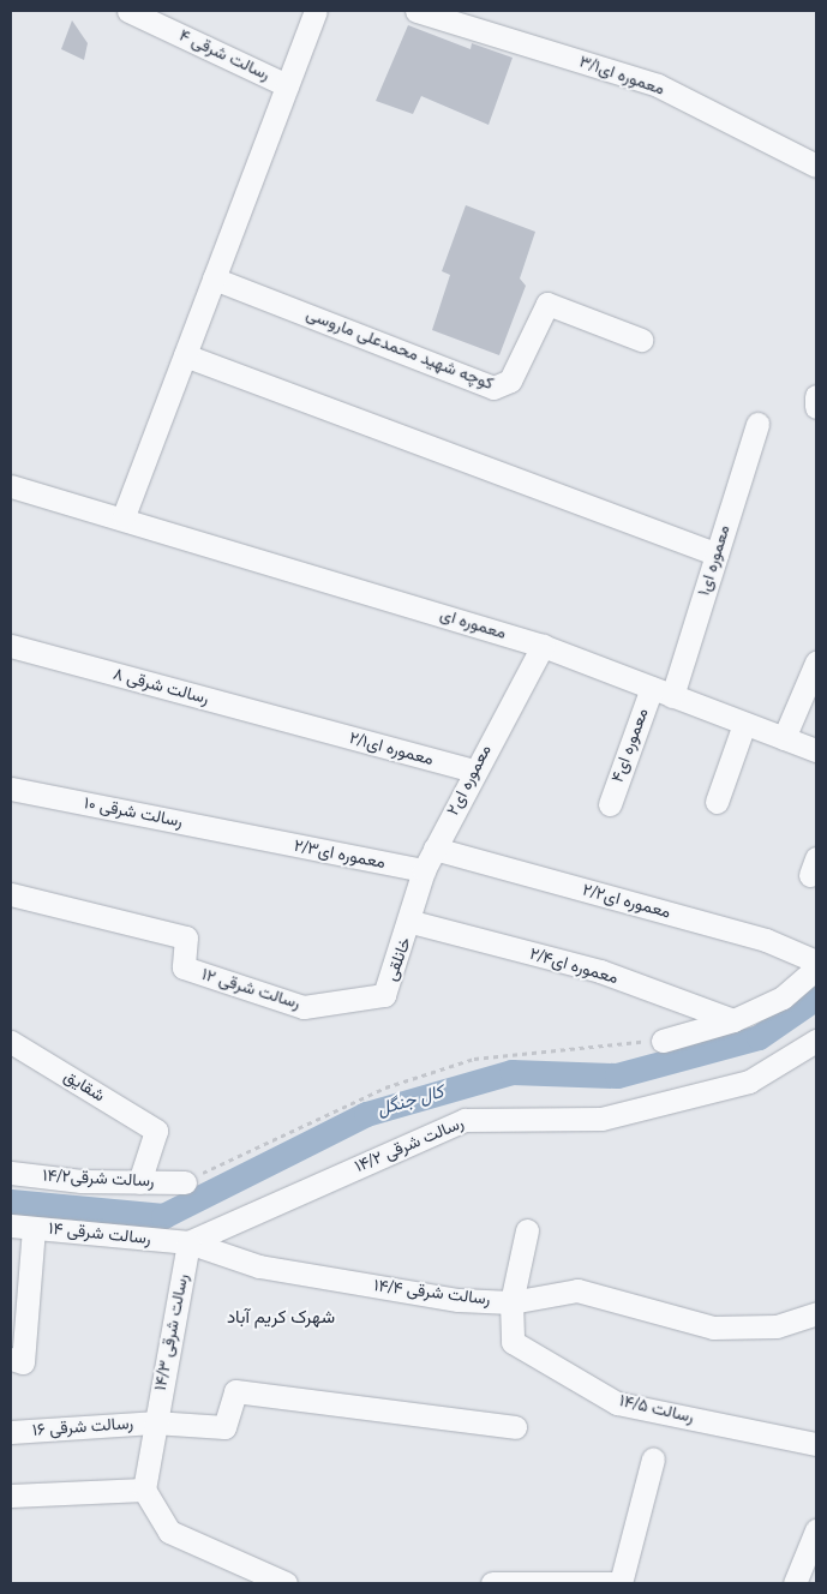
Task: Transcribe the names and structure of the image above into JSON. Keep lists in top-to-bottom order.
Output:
{
  "streets": {
    "street": [
      "رسالت شرقی ۴",
      "معموره ای۳/۱",
      "کوچه شهید محمدعلی ماروسی",
      "معموره ای۱",
      "معموره ای",
      "رسالت شرقی ۸",
      "معموره ای۴",
      "معموره ای۲/۱",
      "معموره ای۲",
      "رسالت شرقی ۱۰",
      "معموره ای۲/۳",
      "معموره ای۲/۲",
      "خانلقی",
      "معموره ای۲/۴",
      "رسالت شرقی ۱۲",
      "شقایق",
      "رسالت شرقی ۱۴/۲",
      "رسالت شرقی۱۴/۲",
      "رسالت شرقی ۱۴",
      "رسالت شرقی ۱۴/۴",
      "رسالت شرقی ۱۴/۳",
      "رسالت ۱۴/۵",
      "رسالت شرقی ۱۶"
    ]
  },
  "crossings": [
    ["معموره ای۱", "معموره ای"],
    ["معموره ای۱", "معموره ای۴"],
    ["معموره ای", "معموره ای۴"],
    ["معموره ای", "معموره ای۲"],
    ["رسالت شرقی ۸", "معموره ای۲/۱"],
    ["معموره ای۲/۱", "معموره ای۲"],
    ["معموره ای۲", "معموره ای۲/۳"],
    ["معموره ای۲", "معموره ای۲/۲"],
    ["معموره ای۲", "خانلقی"],
    ["معموره ای۲", "معموره ای۲/۴"],
    ["رسالت شرقی ۱۰", "معموره ای۲/۳"],
    ["خانلقی", "معموره ای۲/۴"],
    ["خانلقی", "رسالت شرقی ۱۲"],
    ["شقایق", "رسالت شرقی۱۴/۲"],
    ["رسالت شرقی ۱۴/۲", "رسالت شرقی ۱۴"],
    ["رسالت شرقی ۱۴/۲", "رسالت شرقی ۱۴/۴"],
    ["رسالت شرقی ۱۴/۲", "رسالت شرقی ۱۴/۳"],
    ["رسالت شرقی ۱۴", "رسالت شرقی ۱۴/۴"],
    ["رسالت شرقی ۱۴", "رسالت شرقی ۱۴/۳"],
    ["رسالت شرقی ۱۴/۴", "رسالت شرقی ۱۴/۳"],
    ["رسالت شرقی ۱۴/۴", "رسالت ۱۴/۵"],
    ["رسالت شرقی ۱۴/۳", "رسالت شرقی ۱۶"]
  ],
  "districts": ["شهرک کریم آباد"],
  "water": ["کال جنگل"]
}
